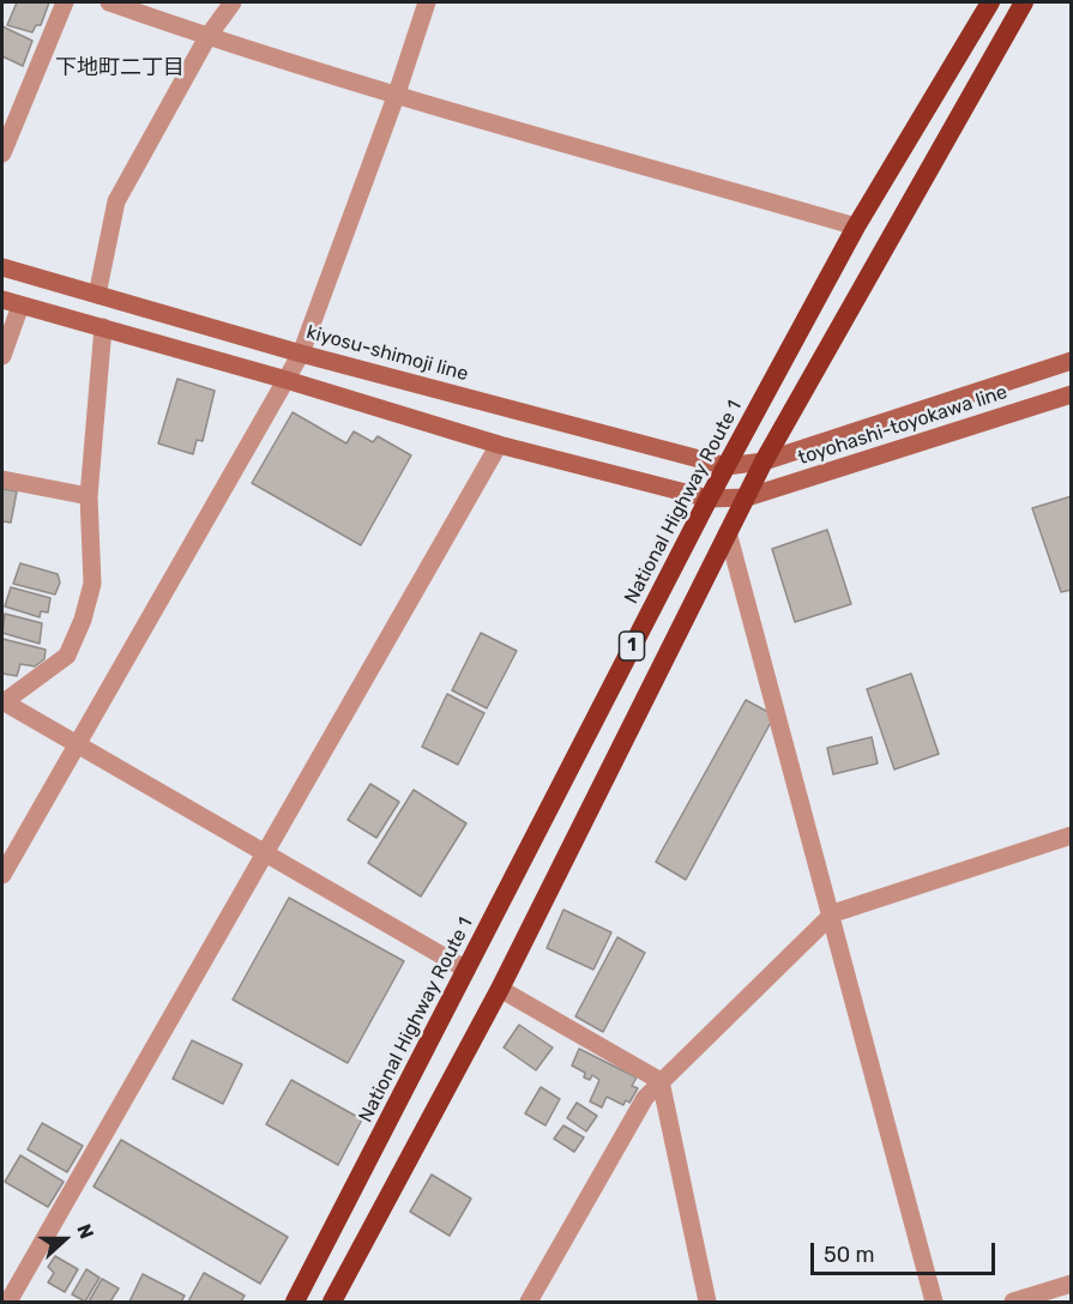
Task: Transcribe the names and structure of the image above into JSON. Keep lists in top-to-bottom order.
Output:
{
  "streets": {
    "highway": ["National Highway Route 1", "1"],
    "main road": ["kiyosu-shimoji line", "toyohashi-toyokawa line"]
  },
  "crossings": [
    ["kiyosu-shimoji line", "toyohashi-toyokawa line"],
    ["kiyosu-shimoji line", "National Highway Route 1"],
    ["kiyosu-shimoji line", "1"],
    ["toyohashi-toyokawa line", "1"]
  ],
  "districts": ["下地町二丁目"],
  "scale_bar": "50 m",
  "north": "right"
}
